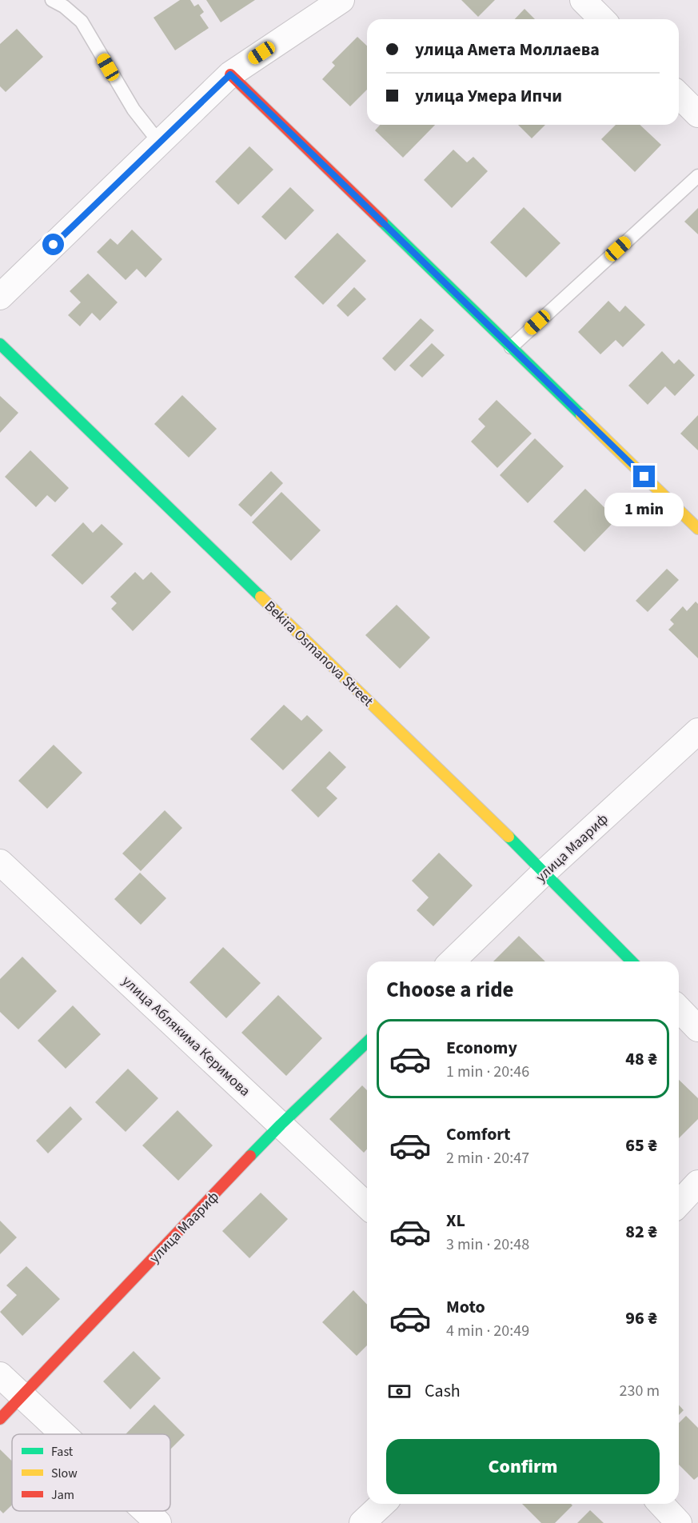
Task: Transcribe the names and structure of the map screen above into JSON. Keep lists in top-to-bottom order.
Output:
{
  "streets": {
    "street": ["Bekira Osmanova Street", "улица Маариф", "улица Аблякима Керимова"]
  },
  "crossings": [
    ["Bekira Osmanova Street", "улица Маариф"],
    ["улица Маариф", "улица Аблякима Керимова"]
  ],
  "legend": ["Fast", "Slow", "Jam"],
  "page": {
    "banner": ["улица Амета Моллаева", "улица Умера Ипчи"],
    "bubble": "1 min",
    "heading": "Choose a ride",
    "list": [
      {
        "name": "Economy",
        "note": "1 min · 20:46",
        "value": "48 ₴"
      },
      {
        "name": "Comfort",
        "note": "2 min · 20:47",
        "value": "65 ₴"
      },
      {
        "name": "XL",
        "note": "3 min · 20:48",
        "value": "82 ₴"
      },
      {
        "name": "Moto",
        "note": "4 min · 20:49",
        "value": "96 ₴"
      }
    ],
    "pay": ["Cash", "230 m"],
    "buttons": "Confirm"
  }
}
